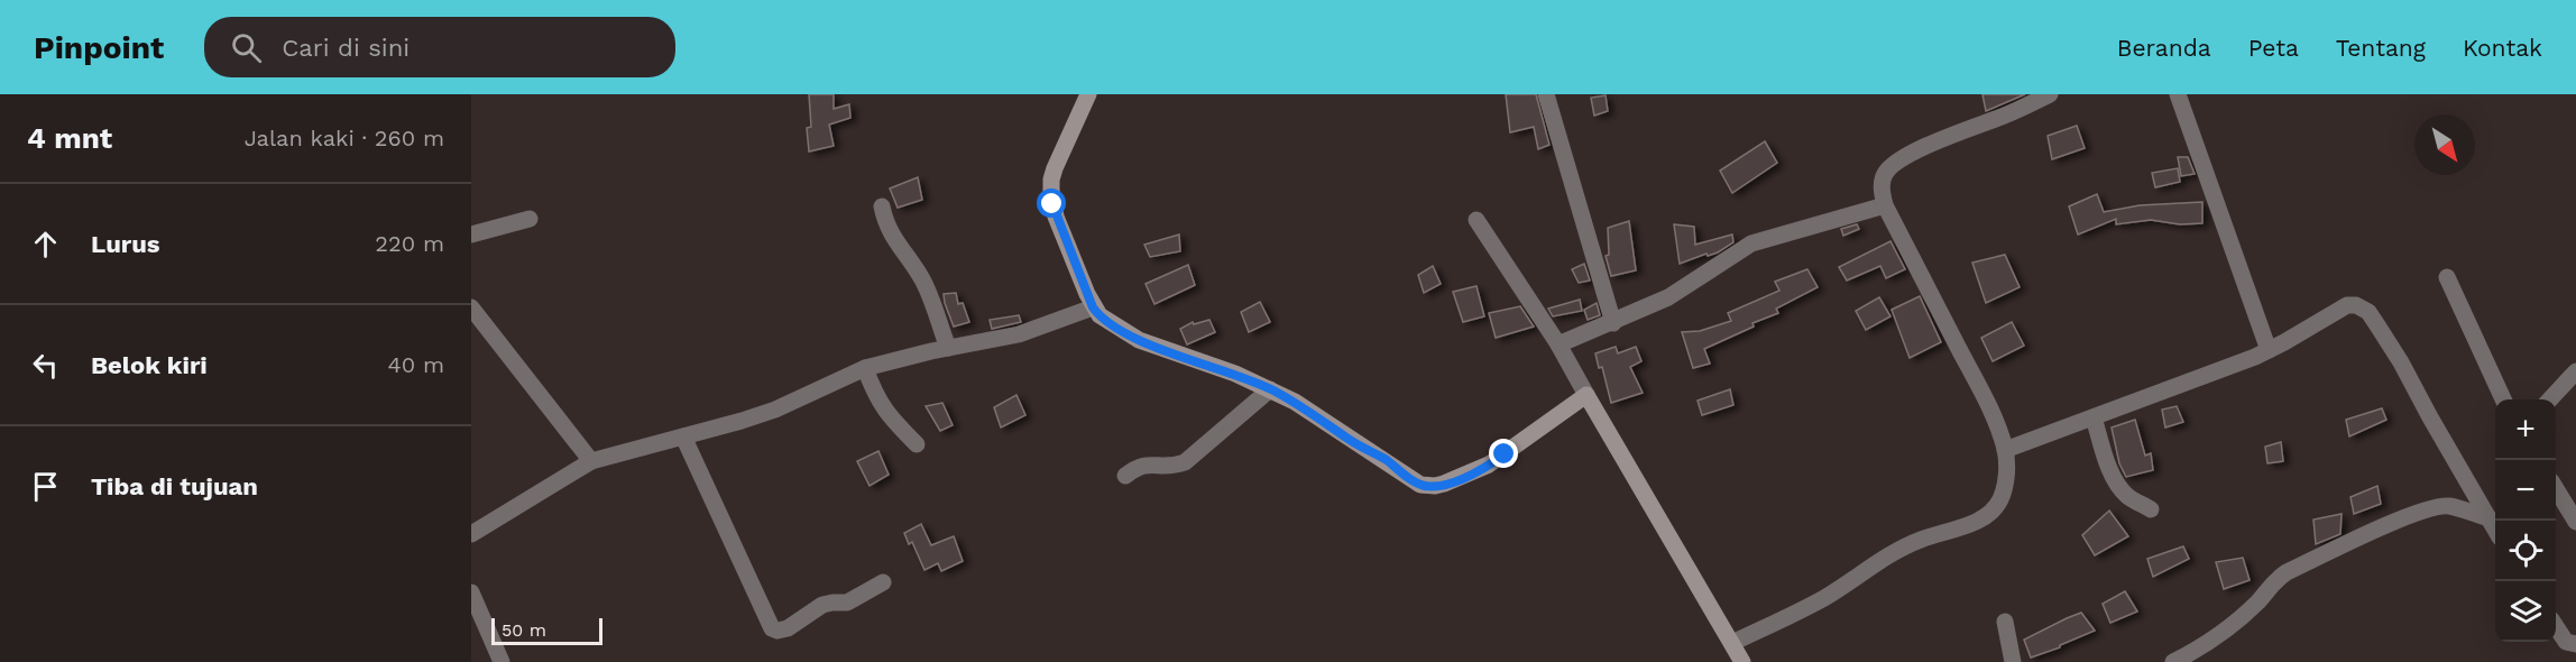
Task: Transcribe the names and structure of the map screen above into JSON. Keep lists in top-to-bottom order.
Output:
{
  "scale_bar": "50 m",
  "north": "bottom right",
  "page": {
    "header": "Pinpoint",
    "search": "Cari di sini",
    "nav": [
      "Beranda",
      "Peta",
      "Tentang",
      "Kontak"
    ],
    "heading": ["4 mnt", "Jalan kaki · 260 m"],
    "list": [
      ["Lurus", "220 m"],
      ["Belok kiri", "40 m"],
      "Tiba di tujuan"
    ],
    "map_buttons": ["+", "−"],
    "scale": "50 m"
  }
}
